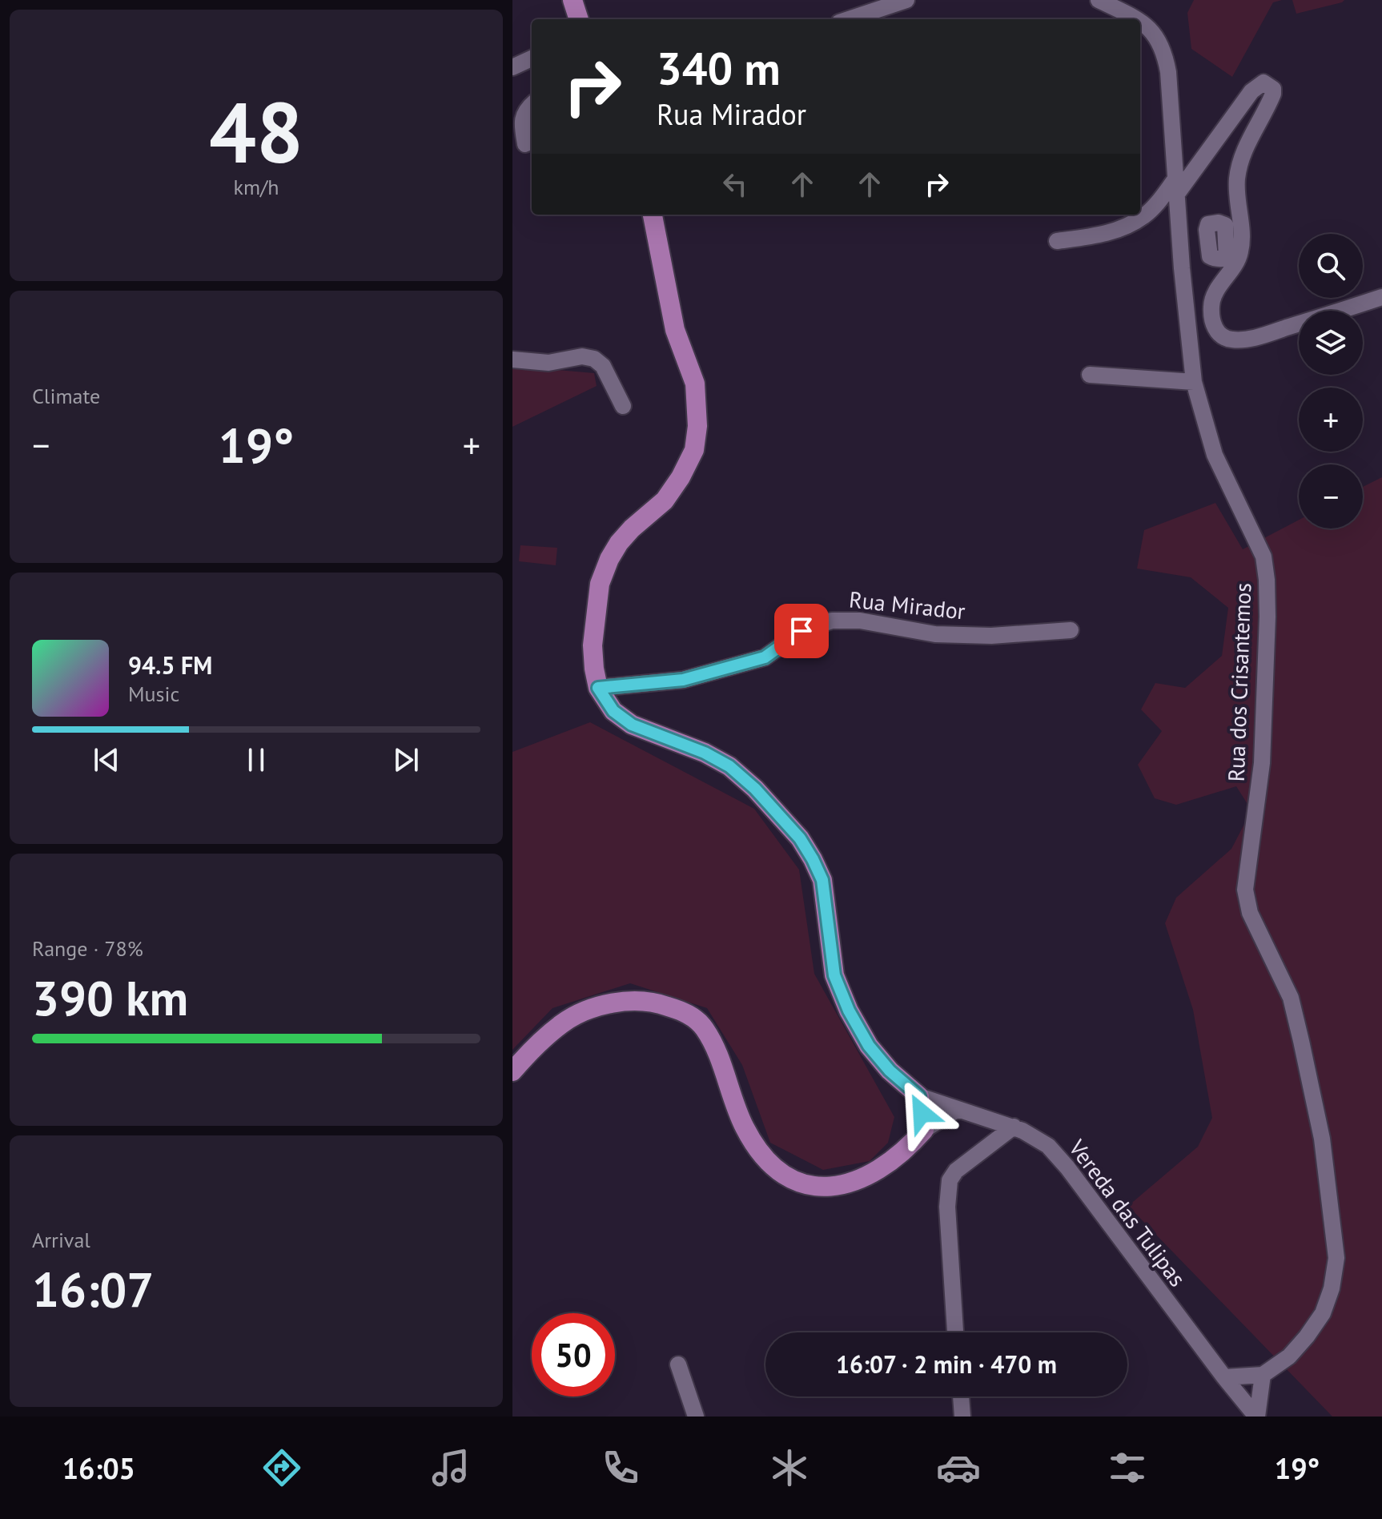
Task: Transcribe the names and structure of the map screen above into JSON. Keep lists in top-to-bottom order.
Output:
{
  "streets": {
    "street": ["Rua Mirador", "Rua dos Crisantemos", "Vereda das Tulipas"]
  },
  "page": {
    "tile": [
      ["48", "km/h"],
      "Climate",
      ["Range · 78%", "390 km"],
      ["Arrival", "16:07"]
    ],
    "turn": ["340 m", "Rua Mirador"],
    "map_buttons": ["+", "−"],
    "heat": ["−", "19°", "+"],
    "song": ["94.5 FM", "Music"],
    "limit": "50",
    "trip": "16:07 · 2 min · 470 m",
    "tabs": ["16:05", "19°"]
  }
}
